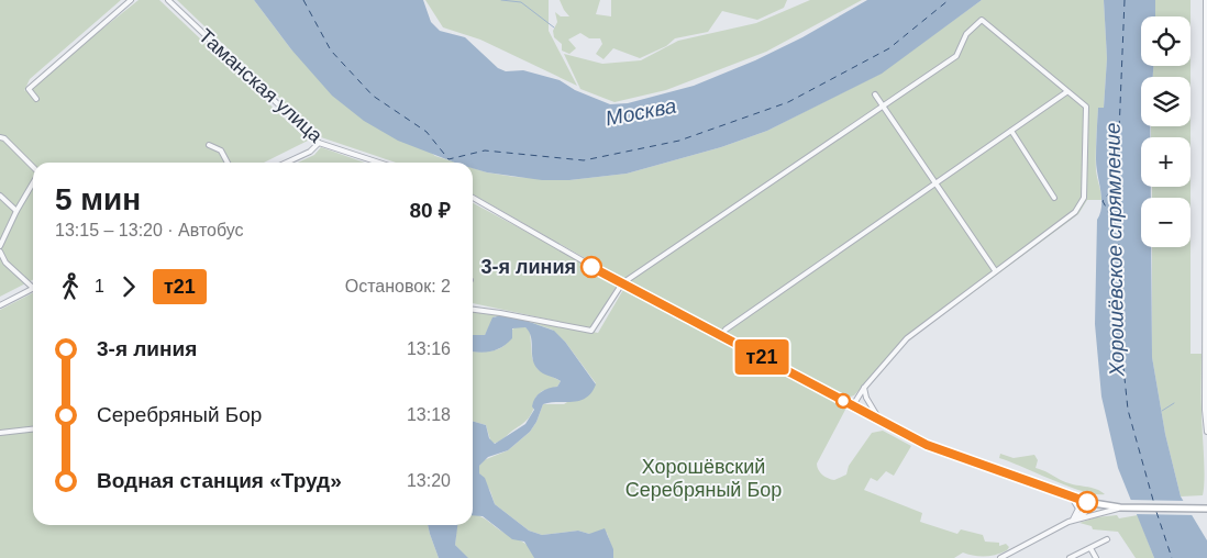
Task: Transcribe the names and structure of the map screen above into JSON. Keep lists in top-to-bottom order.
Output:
{
  "streets": {
    "street": ["Таманская улица"]
  },
  "water": ["Москва", "Хорошёвское спрямление"],
  "parks": ["Хорошёвский Серебряный Бор"],
  "places": ["3-я линия"],
  "lines": ["bus line т21"],
  "page": {
    "on_map": "т21",
    "map_buttons": ["+", "−"],
    "heading": ["5 мин", "13:15 – 13:20 · Автобус", "80 ₽"],
    "legs": ["1", "т21", "Остановок: 2"],
    "list": [
      {
        "name": "3-я линия",
        "value": "13:16"
      },
      {
        "name": "Серебряный Бор",
        "value": "13:18"
      },
      {
        "name": "Водная станция «Труд»",
        "value": "13:20"
      }
    ]
  }
}
